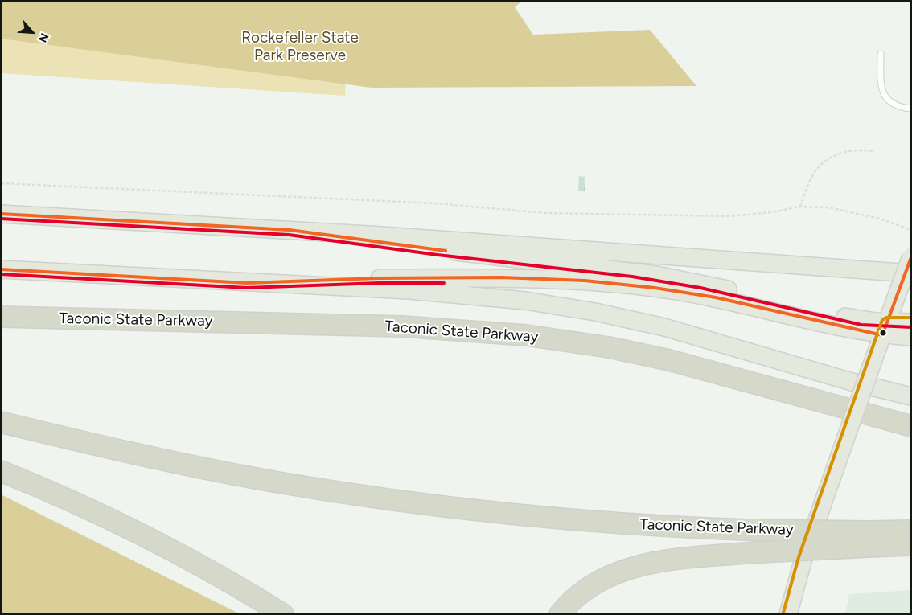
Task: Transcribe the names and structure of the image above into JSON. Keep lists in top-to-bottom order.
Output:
{
  "streets": {
    "highway": ["Taconic State Parkway"]
  },
  "parks": ["Rockefeller State Park Preserve"],
  "north": "bottom right"
}
